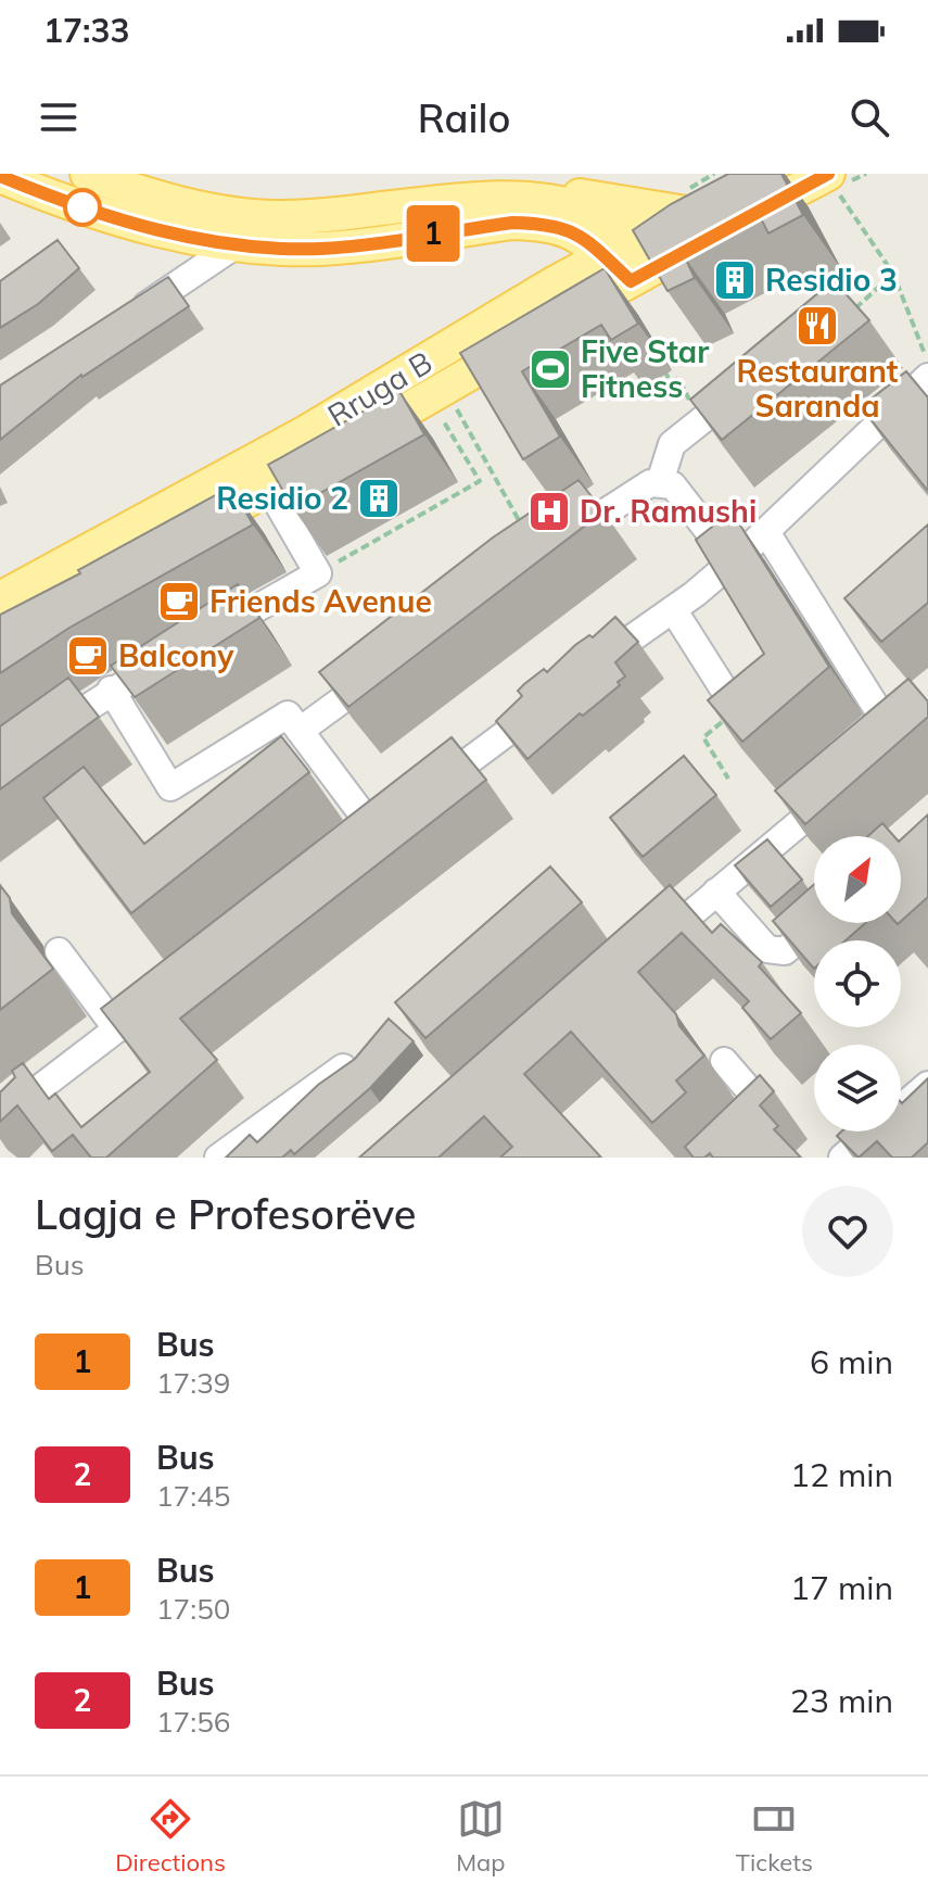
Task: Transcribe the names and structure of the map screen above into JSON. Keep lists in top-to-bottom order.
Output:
{
  "streets": {
    "main road": ["Rruga B"]
  },
  "places": {
    "building": ["Residio 3", "Residio 2"],
    "restaurant": ["Restaurant Saranda"],
    "sports": ["Five Star Fitness"],
    "hospital": ["Dr. Ramushi"],
    "cafe": ["Friends Avenue", "Balcony"]
  },
  "lines": ["bus line 1"],
  "north": "top right",
  "page": {
    "status": "17:33",
    "header": "Railo",
    "on_map": "1",
    "heading": ["Lagja e Profesorëve", "Bus"],
    "list": [
      {
        "mark": "1",
        "name": "Bus",
        "note": "17:39",
        "value": "6 min"
      },
      {
        "mark": "2",
        "name": "Bus",
        "note": "17:45",
        "value": "12 min"
      },
      {
        "mark": "1",
        "name": "Bus",
        "note": "17:50",
        "value": "17 min"
      },
      {
        "mark": "2",
        "name": "Bus",
        "note": "17:56",
        "value": "23 min"
      }
    ],
    "tabs": ["Directions", "Map", "Tickets"]
  }
}
